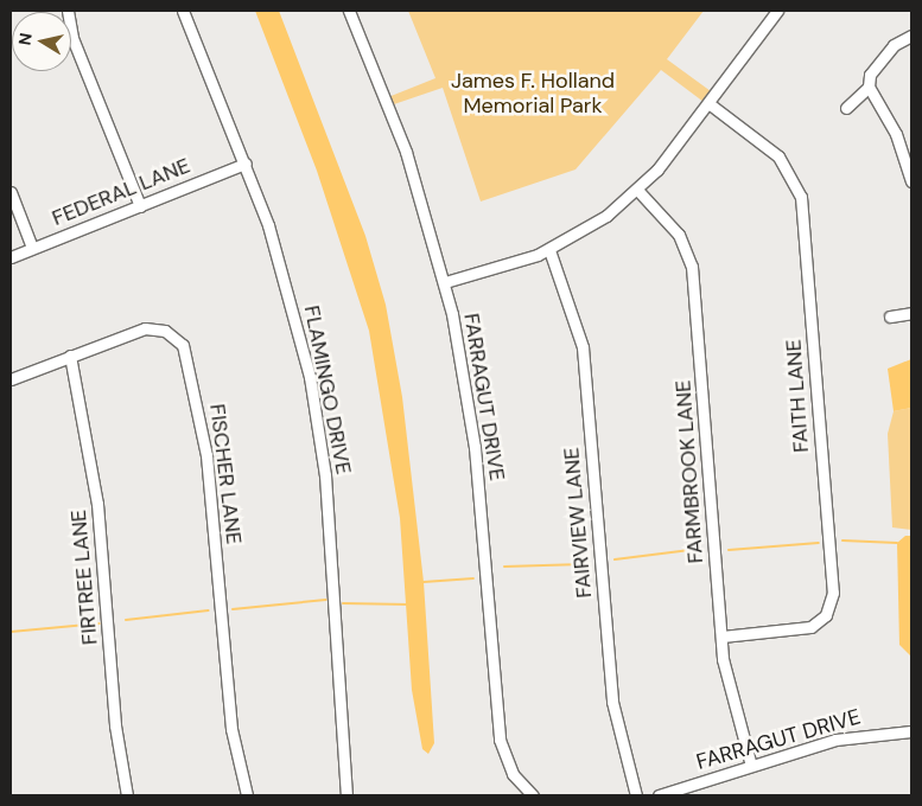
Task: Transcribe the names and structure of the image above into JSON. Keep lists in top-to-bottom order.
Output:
{
  "streets": {
    "street": [
      "FEDERAL LANE",
      "FLAMINGO DRIVE",
      "FAITH LANE",
      "FARRAGUT DRIVE",
      "FARMBROOK LANE",
      "FISCHER LANE",
      "FAIRVIEW LANE",
      "FIRTREE LANE"
    ]
  },
  "crossings": [
    ["FEDERAL LANE", "FLAMINGO DRIVE"],
    ["FAITH LANE", "FARMBROOK LANE"],
    ["FARRAGUT DRIVE", "FARMBROOK LANE"],
    ["FISCHER LANE", "FIRTREE LANE"]
  ],
  "parks": ["James F. Holland Memorial Park"],
  "north": "left"
}
